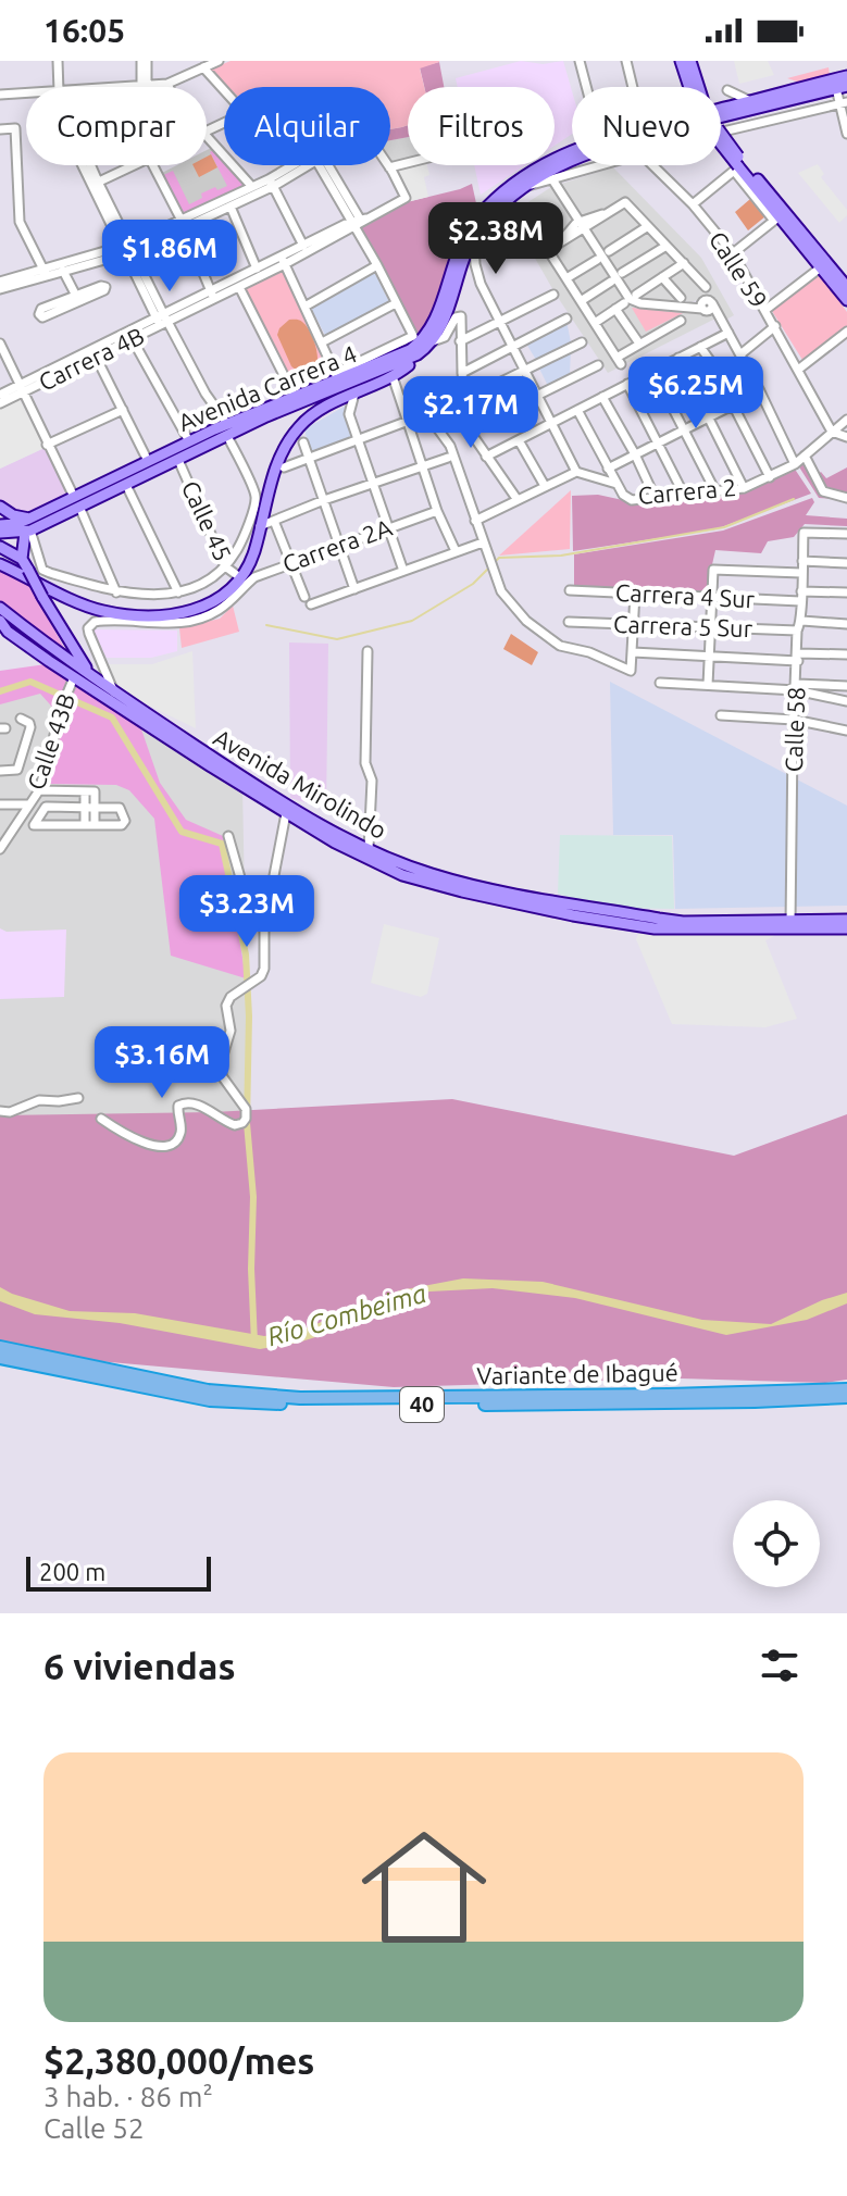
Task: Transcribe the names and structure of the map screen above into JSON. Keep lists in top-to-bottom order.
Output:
{
  "streets": {
    "highway": ["Variante de Ibagué", "40"],
    "main road": ["Avenida Carrera 4", "Avenida Mirolindo"],
    "street": [
      "Calle 59",
      "Carrera 4B",
      "Carrera 2",
      "Calle 45",
      "Carrera 2A",
      "Carrera 4 Sur",
      "Carrera 5 Sur",
      "Calle 58",
      "Calle 43B"
    ]
  },
  "crossings": [
    ["Calle 59", "Carrera 2"],
    ["Avenida Carrera 4", "Calle 45"],
    ["Calle 45", "Carrera 2A"],
    ["Carrera 2A", "Avenida Mirolindo"],
    ["Carrera 5 Sur", "Calle 58"],
    ["Calle 58", "Avenida Mirolindo"],
    ["Calle 43B", "Avenida Mirolindo"]
  ],
  "water": ["Río Combeima"],
  "scale_bar": "200 m",
  "page": {
    "status": "16:05",
    "chip": [
      "Comprar",
      "Alquilar",
      "Filtros",
      "Nuevo"
    ],
    "price": [
      "$2.38M",
      "$1.86M",
      "$6.25M",
      "$2.17M",
      "$3.23M",
      "$3.16M"
    ],
    "scale": "200 m",
    "heading": "6 viviendas",
    "list": [
      {
        "name": "$2,380,000/mes",
        "note": "3 hab. · 86 m² · Calle 52"
      }
    ]
  }
}
